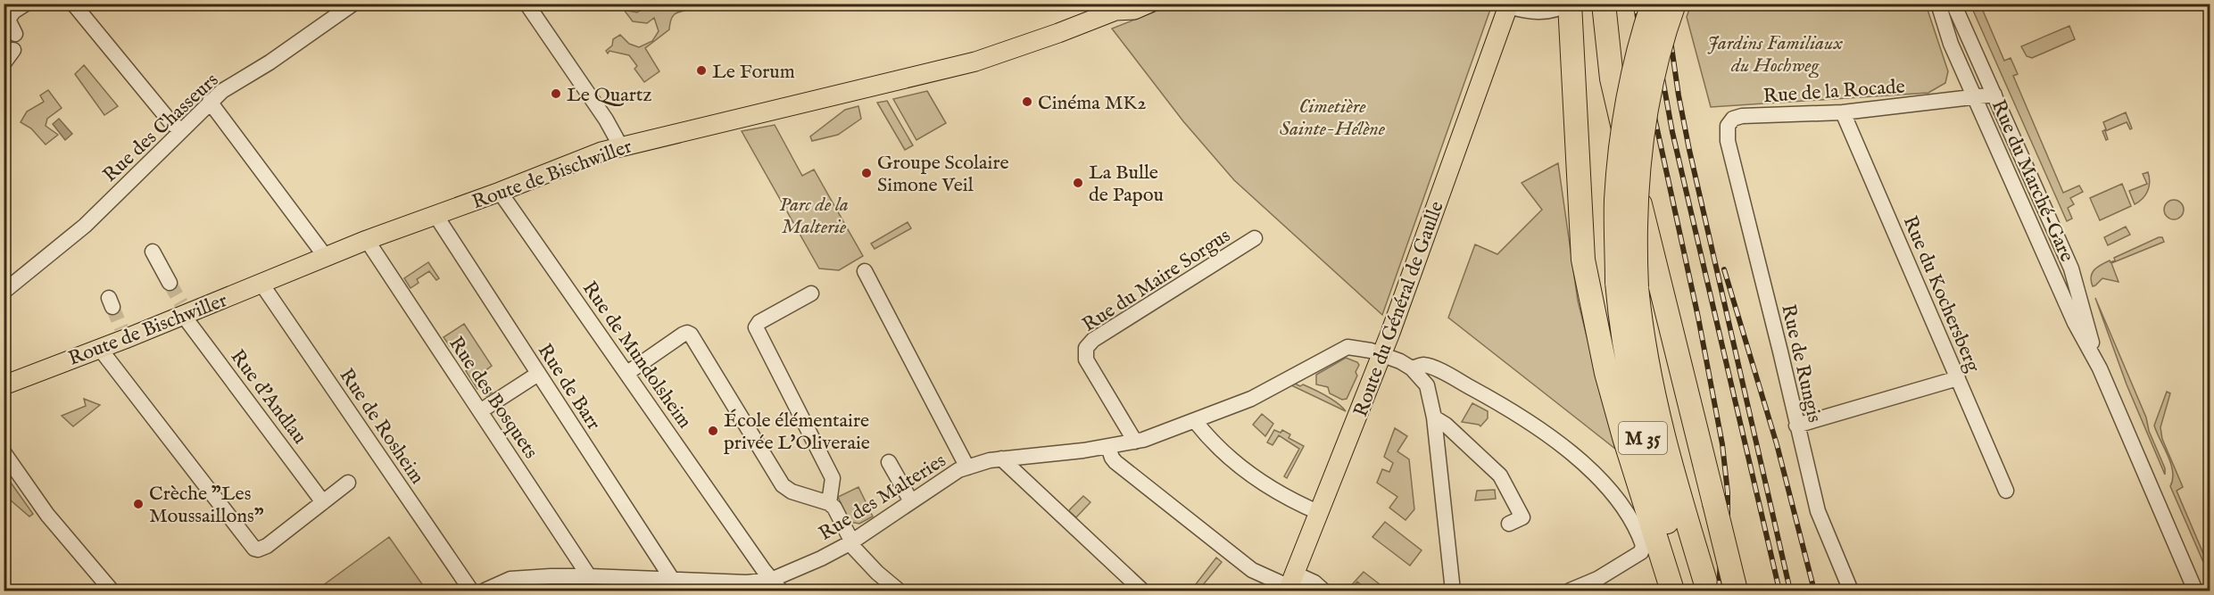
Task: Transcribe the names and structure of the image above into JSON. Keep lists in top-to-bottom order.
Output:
{
  "streets": {
    "highway": ["M 35"],
    "main road": ["Route de Bischwiller", "Route du Général de Gaulle"],
    "street": [
      "Rue de la Rocade",
      "Rue des Chasseurs",
      "Rue du Marché-Gare",
      "Rue du Maire Sorgus",
      "Rue du Kochersberg",
      "Rue de Mundolsheim",
      "Rue de Rungis",
      "Rue de Barr",
      "Rue d'Andlau",
      "Rue des Bosquets",
      "Rue de Rosheim",
      "Rue des Malteries"
    ]
  },
  "crossings": [
    ["Rue de la Rocade", "Rue du Marché-Gare"],
    ["Rue de la Rocade", "Rue du Kochersberg"],
    ["Rue de la Rocade", "Rue de Rungis"],
    ["Route de Bischwiller", "Rue de Mundolsheim"],
    ["Route de Bischwiller", "Rue de Barr"],
    ["Route de Bischwiller", "Rue d'Andlau"],
    ["Route de Bischwiller", "Rue des Bosquets"],
    ["Route de Bischwiller", "Rue de Rosheim"],
    ["Rue du Maire Sorgus", "Rue des Malteries"],
    ["Route du Général de Gaulle", "Rue des Malteries"],
    ["Rue de Mundolsheim", "Rue des Malteries"],
    ["Rue de Barr", "Rue des Malteries"],
    ["Rue des Bosquets", "Rue des Malteries"]
  ],
  "parks": ["Jardins Familiaux du Hochweg", "Cimetière Sainte-Hélène", "Parc de la Malterie"],
  "places": [
    "Le Forum",
    "Le Quartz",
    "Cinéma MK2",
    "Groupe Scolaire Simone Veil",
    "La Bulle de Papou",
    "École élémentaire privée L'Oliveraie",
    "Crèche \"Les Moussaillons\""
  ]
}
